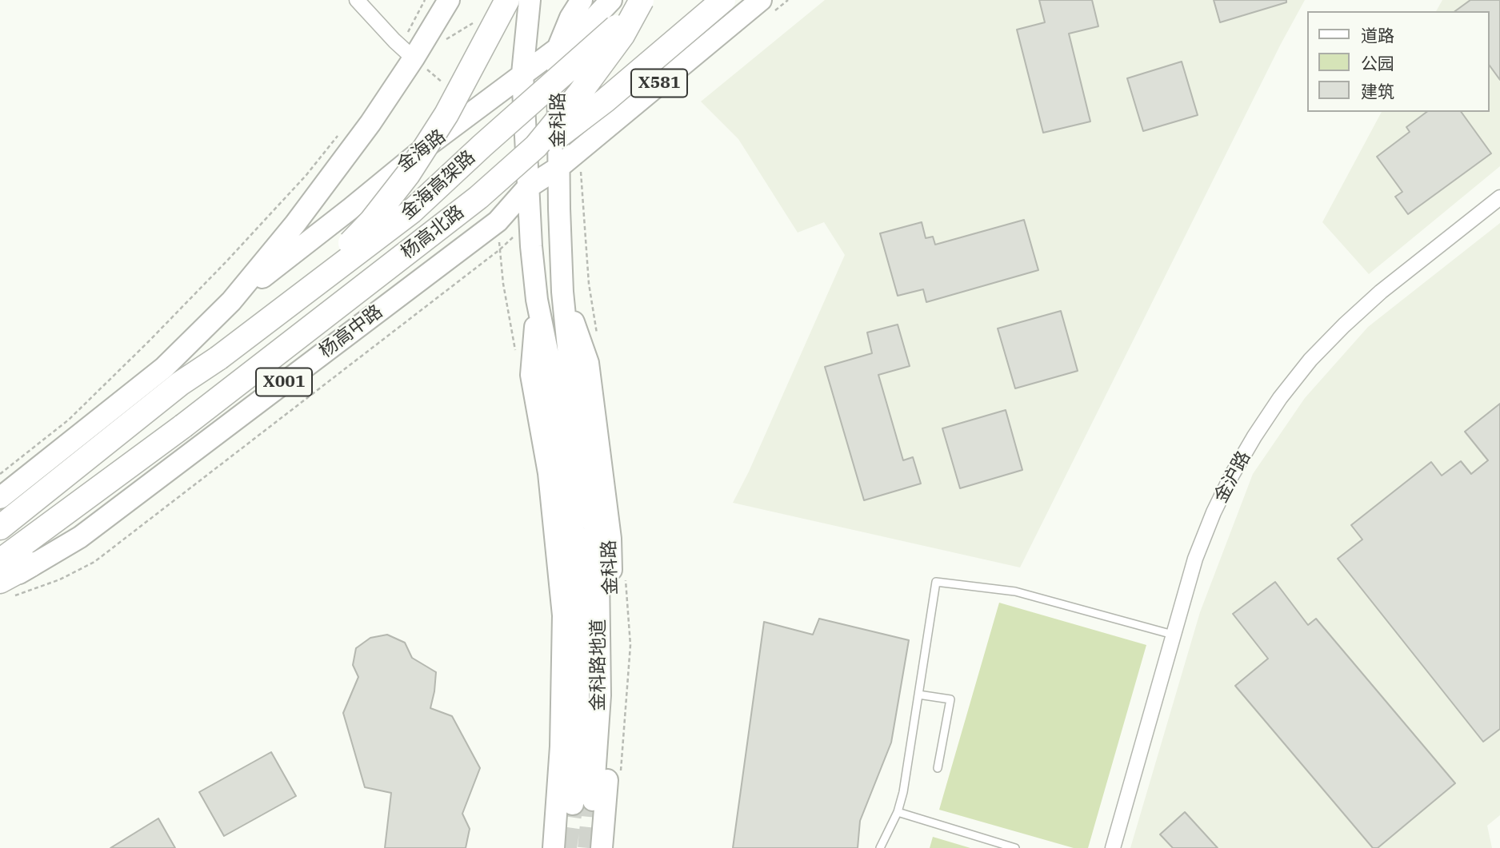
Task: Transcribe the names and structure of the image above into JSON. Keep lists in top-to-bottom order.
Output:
{
  "streets": {
    "highway": ["金海高架路", "杨高北路", "X001"],
    "main road": [
      "X581",
      "金科路",
      "金海路",
      "杨高中路",
      "金科路地道"
    ],
    "street": ["金沪路"]
  },
  "crossings": [
    ["X581", "金科路"],
    ["X581", "杨高中路"],
    ["金科路", "金海路"],
    ["金科路", "杨高中路"],
    ["金科路", "金科路地道"],
    ["金海高架路", "杨高北路"]
  ],
  "legend": ["道路", "公园", "建筑"]
}
